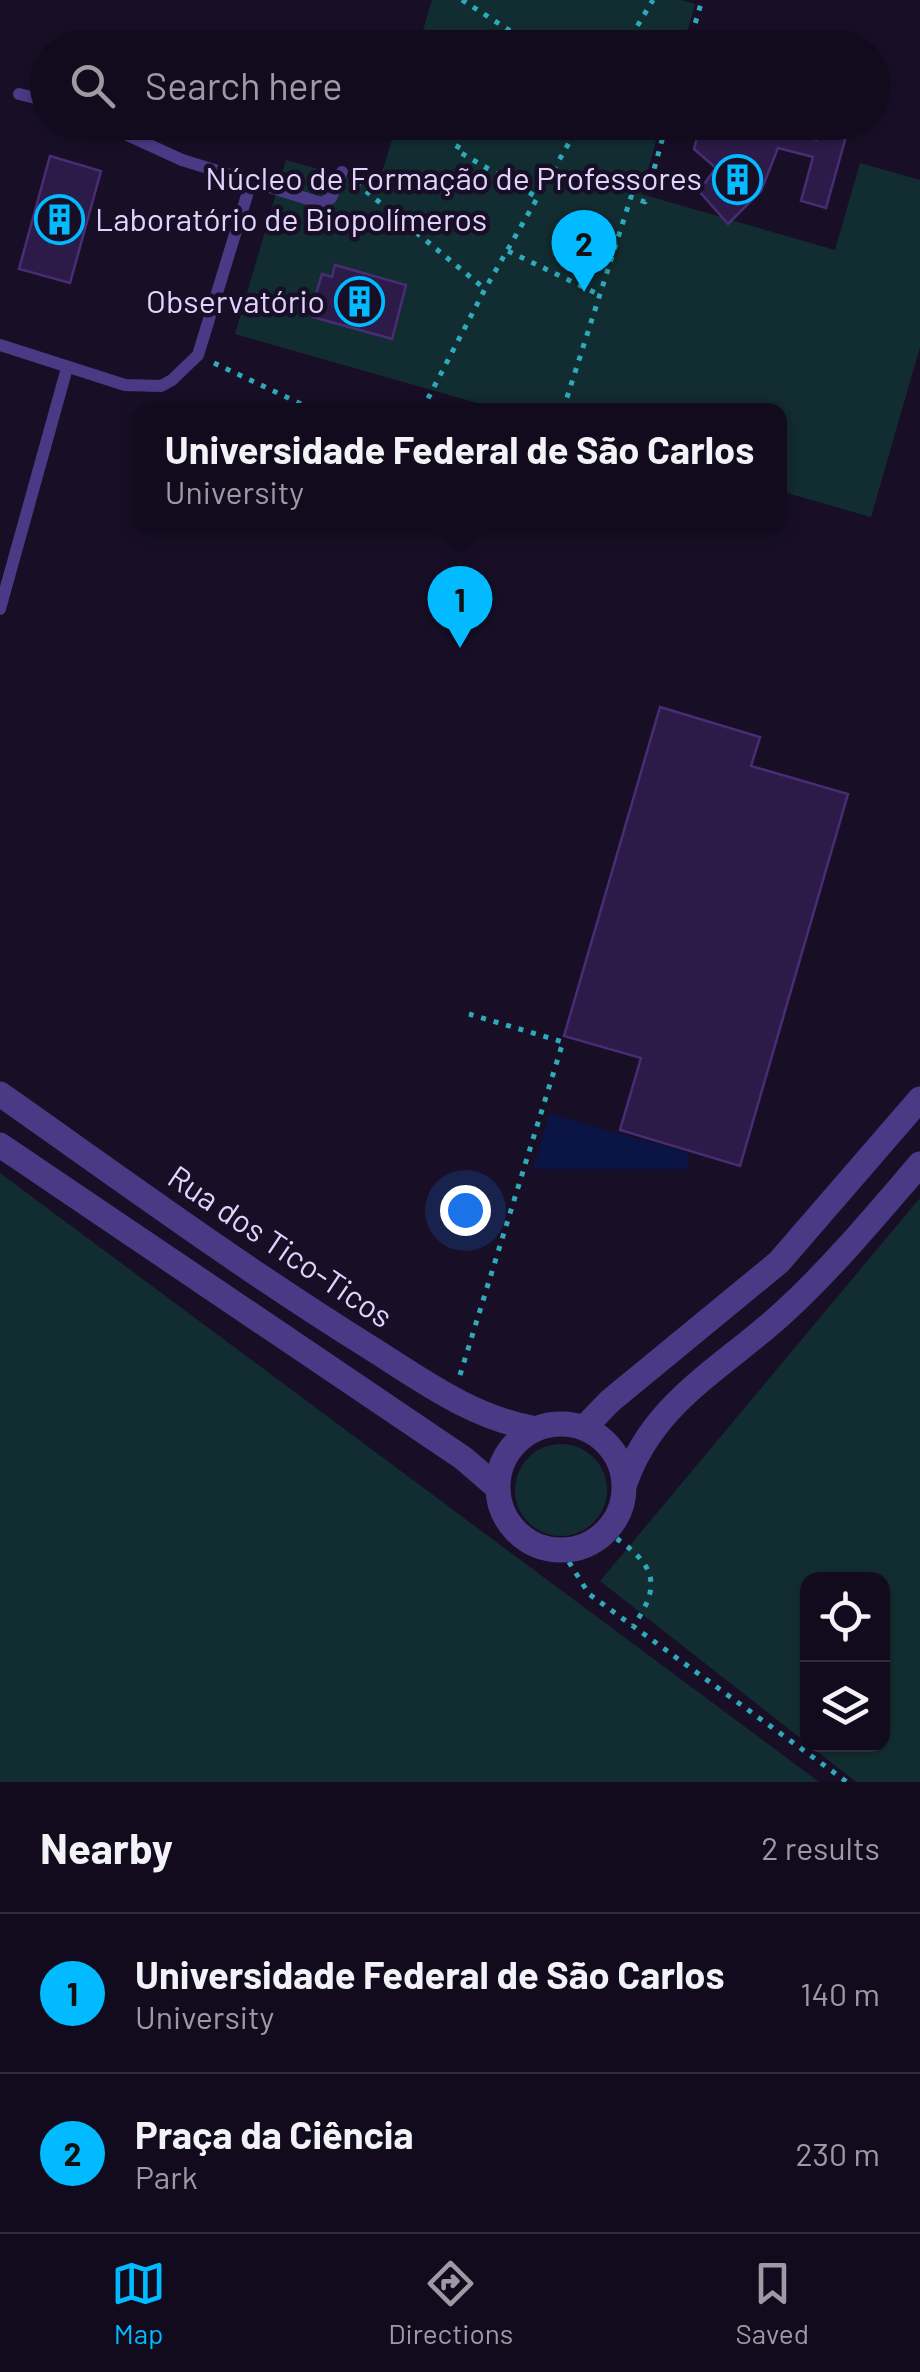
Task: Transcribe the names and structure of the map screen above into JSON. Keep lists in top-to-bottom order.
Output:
{
  "streets": {
    "street": ["Rua dos Tico-Ticos"]
  },
  "places": {
    "building": ["Núcleo de Formação de Professores", "Laboratório de Biopolímeros", "Observatório"]
  },
  "page": {
    "search": "Search here",
    "pins": ["2", "1"],
    "popup": ["Universidade Federal de São Carlos", "University"],
    "heading": ["Nearby", "2 results"],
    "list": [
      {
        "mark": "1",
        "name": "Universidade Federal de São Carlos",
        "note": "University",
        "value": "140 m"
      },
      {
        "mark": "2",
        "name": "Praça da Ciência",
        "note": "Park",
        "value": "230 m"
      }
    ],
    "nav": ["Map", "Directions", "Saved"]
  }
}
